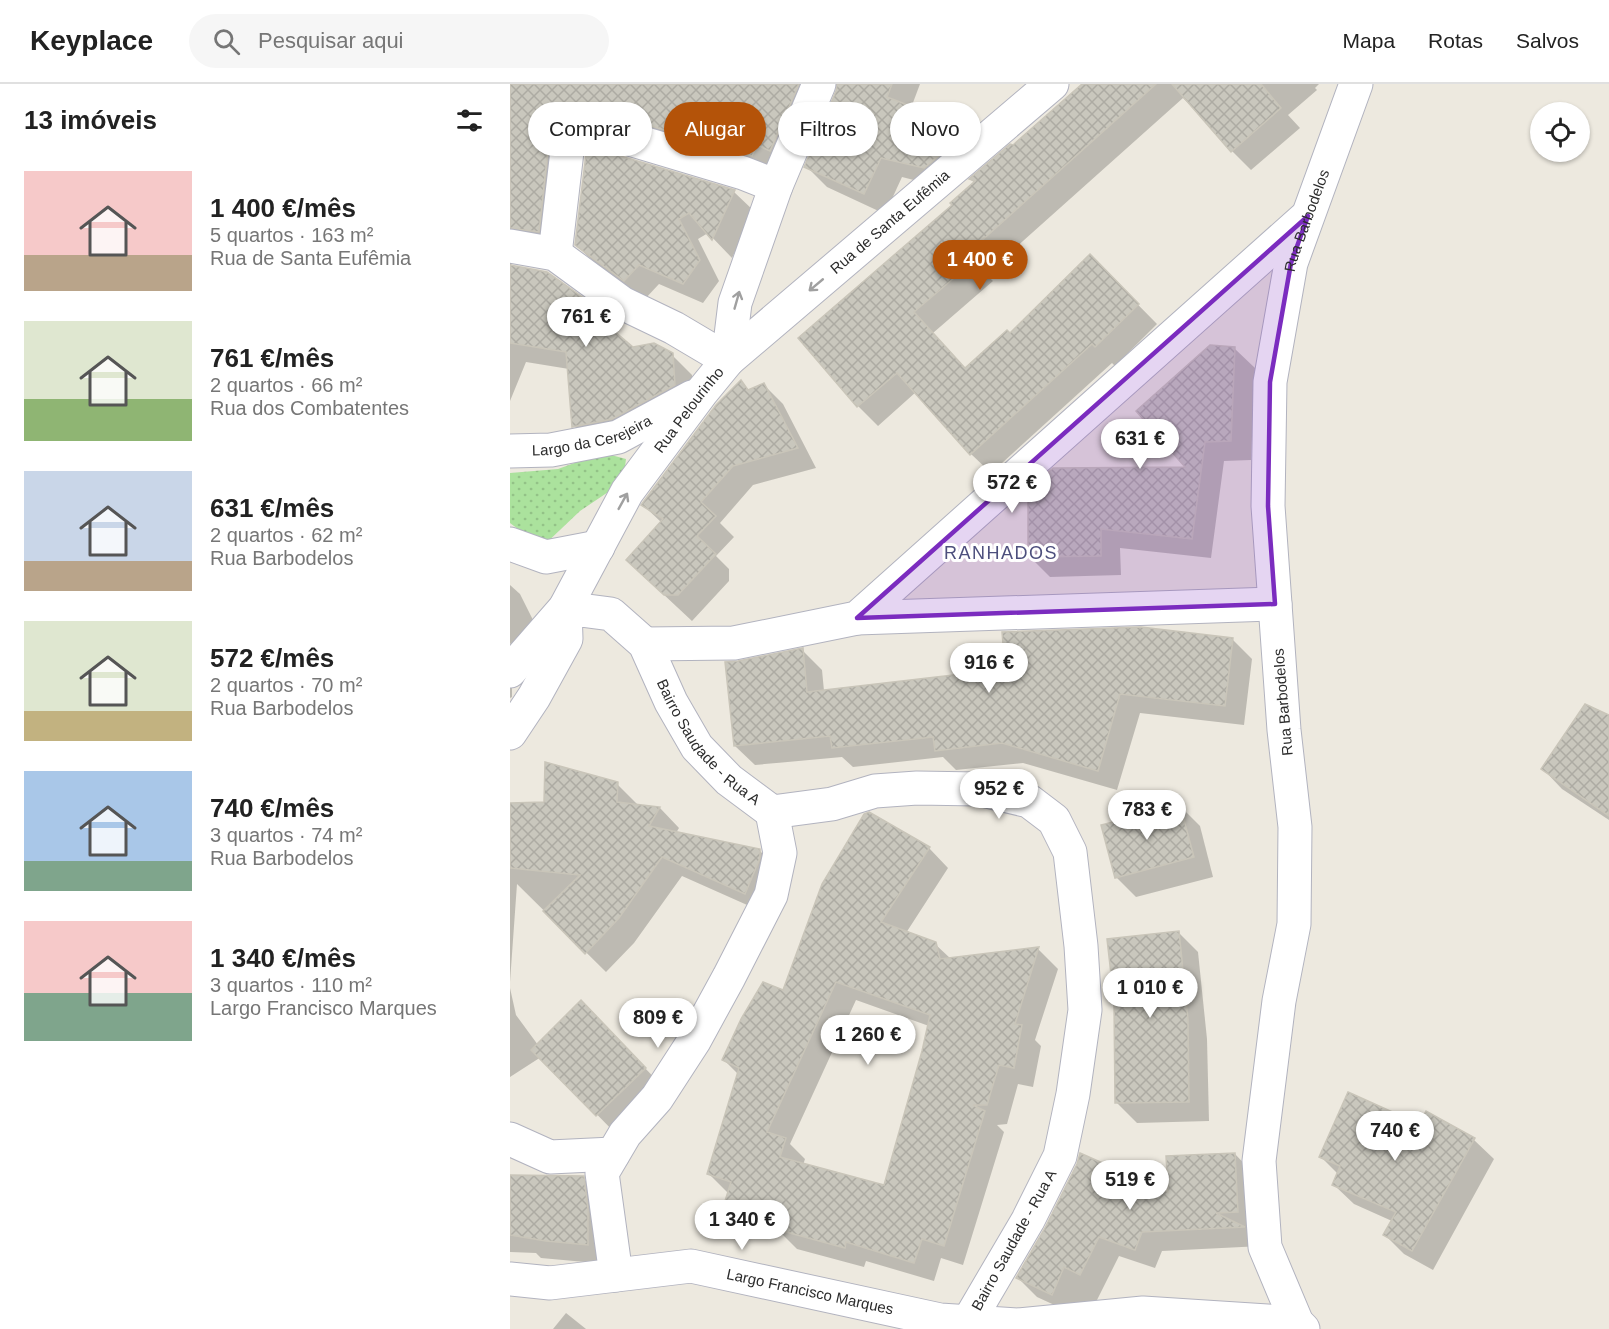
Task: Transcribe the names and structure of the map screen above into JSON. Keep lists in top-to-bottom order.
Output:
{
  "streets": {
    "street": [
      "Rua Barbodelos",
      "Rua de Santa Eufêmia",
      "Rua Pelourinho",
      "Largo da Cerejeira",
      "Bairro Saudade - Rua A",
      "Largo Francisco Marques"
    ]
  },
  "crossings": [
    ["Rua Barbodelos", "Largo Francisco Marques"],
    ["Rua de Santa Eufêmia", "Rua Pelourinho"],
    ["Rua Pelourinho", "Largo da Cerejeira"],
    ["Rua Pelourinho", "Bairro Saudade - Rua A"],
    ["Bairro Saudade - Rua A", "Largo Francisco Marques"]
  ],
  "one_way": ["Rua Pelourinho"],
  "districts": ["RANHADOS"],
  "page": {
    "header": "Keyplace",
    "search": "Pesquisar aqui",
    "nav": ["Mapa", "Rotas", "Salvos"],
    "heading": "13 imóveis",
    "chip": [
      "Comprar",
      "Alugar",
      "Filtros",
      "Novo"
    ],
    "list": [
      {
        "name": "1 400 €/mês",
        "note": "5 quartos · 163 m² · Rua de Santa Eufêmia"
      },
      {
        "name": "761 €/mês",
        "note": "2 quartos · 66 m² · Rua dos Combatentes"
      },
      {
        "name": "631 €/mês",
        "note": "2 quartos · 62 m² · Rua Barbodelos"
      },
      {
        "name": "572 €/mês",
        "note": "2 quartos · 70 m² · Rua Barbodelos"
      },
      {
        "name": "740 €/mês",
        "note": "3 quartos · 74 m² · Rua Barbodelos"
      },
      {
        "name": "1 340 €/mês",
        "note": "3 quartos · 110 m² · Largo Francisco Marques"
      }
    ],
    "price": [
      "1 400 €",
      "761 €",
      "631 €",
      "572 €",
      "916 €",
      "952 €",
      "783 €",
      "1 010 €",
      "809 €",
      "1 260 €",
      "740 €",
      "519 €",
      "1 340 €"
    ]
  }
}
